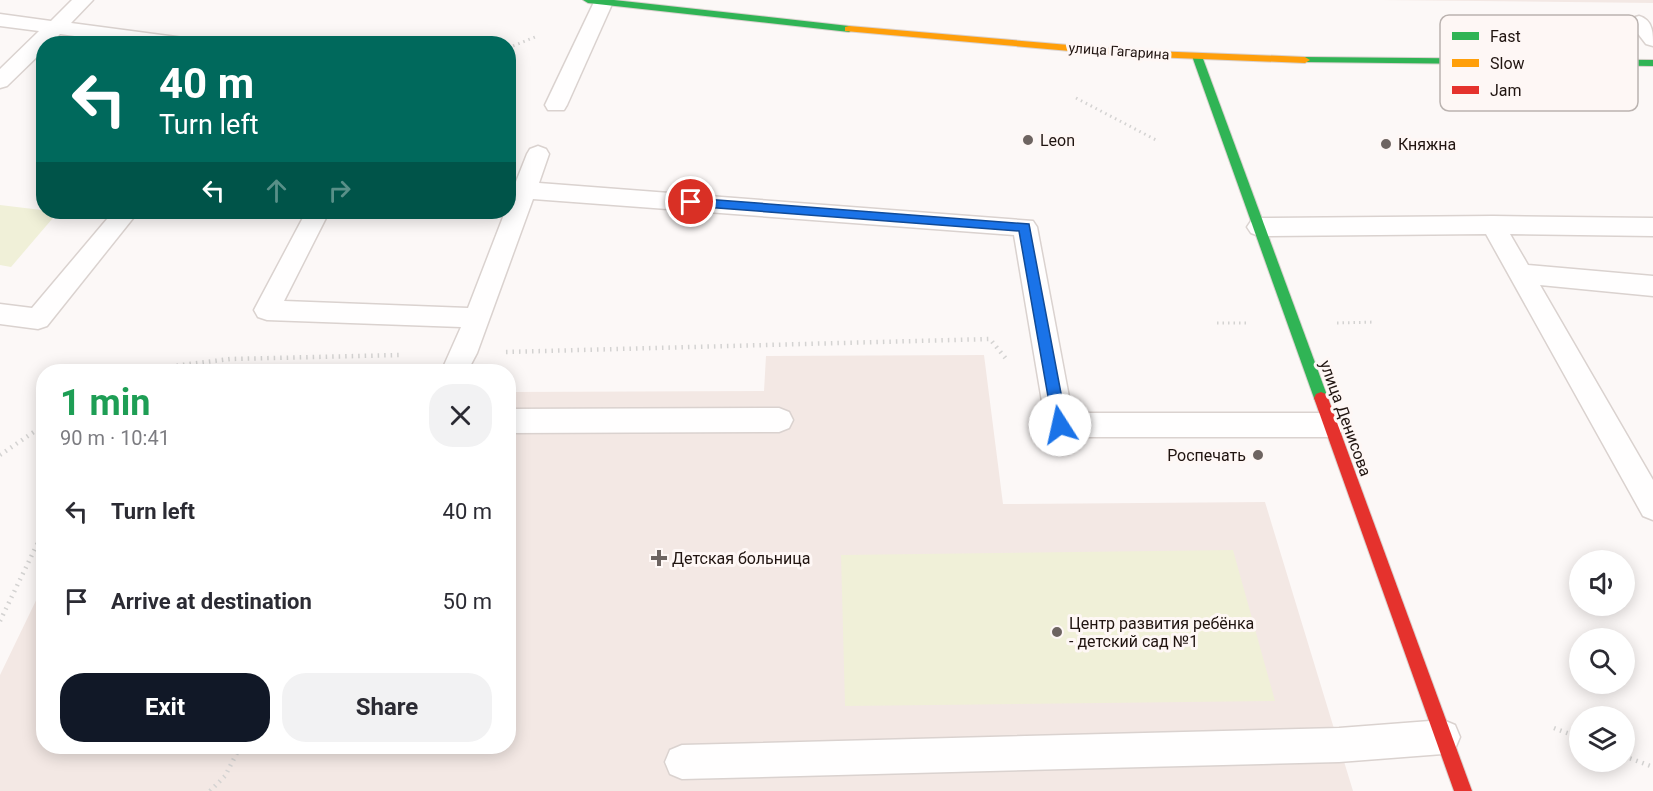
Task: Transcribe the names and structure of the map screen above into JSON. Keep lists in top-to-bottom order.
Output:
{
  "streets": {
    "main road": ["улица Гагарина", "улица Денисова"]
  },
  "crossings": [
    ["улица Гагарина", "улица Денисова"]
  ],
  "places": {
    "other": [
      "Leon",
      "Княжна",
      "Роспечать",
      "Центр развития ребёнка - детский сад №1"
    ],
    "health": ["Детская больница"]
  },
  "legend": ["Fast", "Slow", "Jam"],
  "page": {
    "turn": ["40 m", "Turn left"],
    "heading": ["1 min", "90 m · 10:41"],
    "list": [
      {
        "name": "Turn left",
        "value": "40 m"
      },
      {
        "name": "Arrive at destination",
        "value": "50 m"
      }
    ],
    "buttons": ["Exit", "Share"]
  }
}
